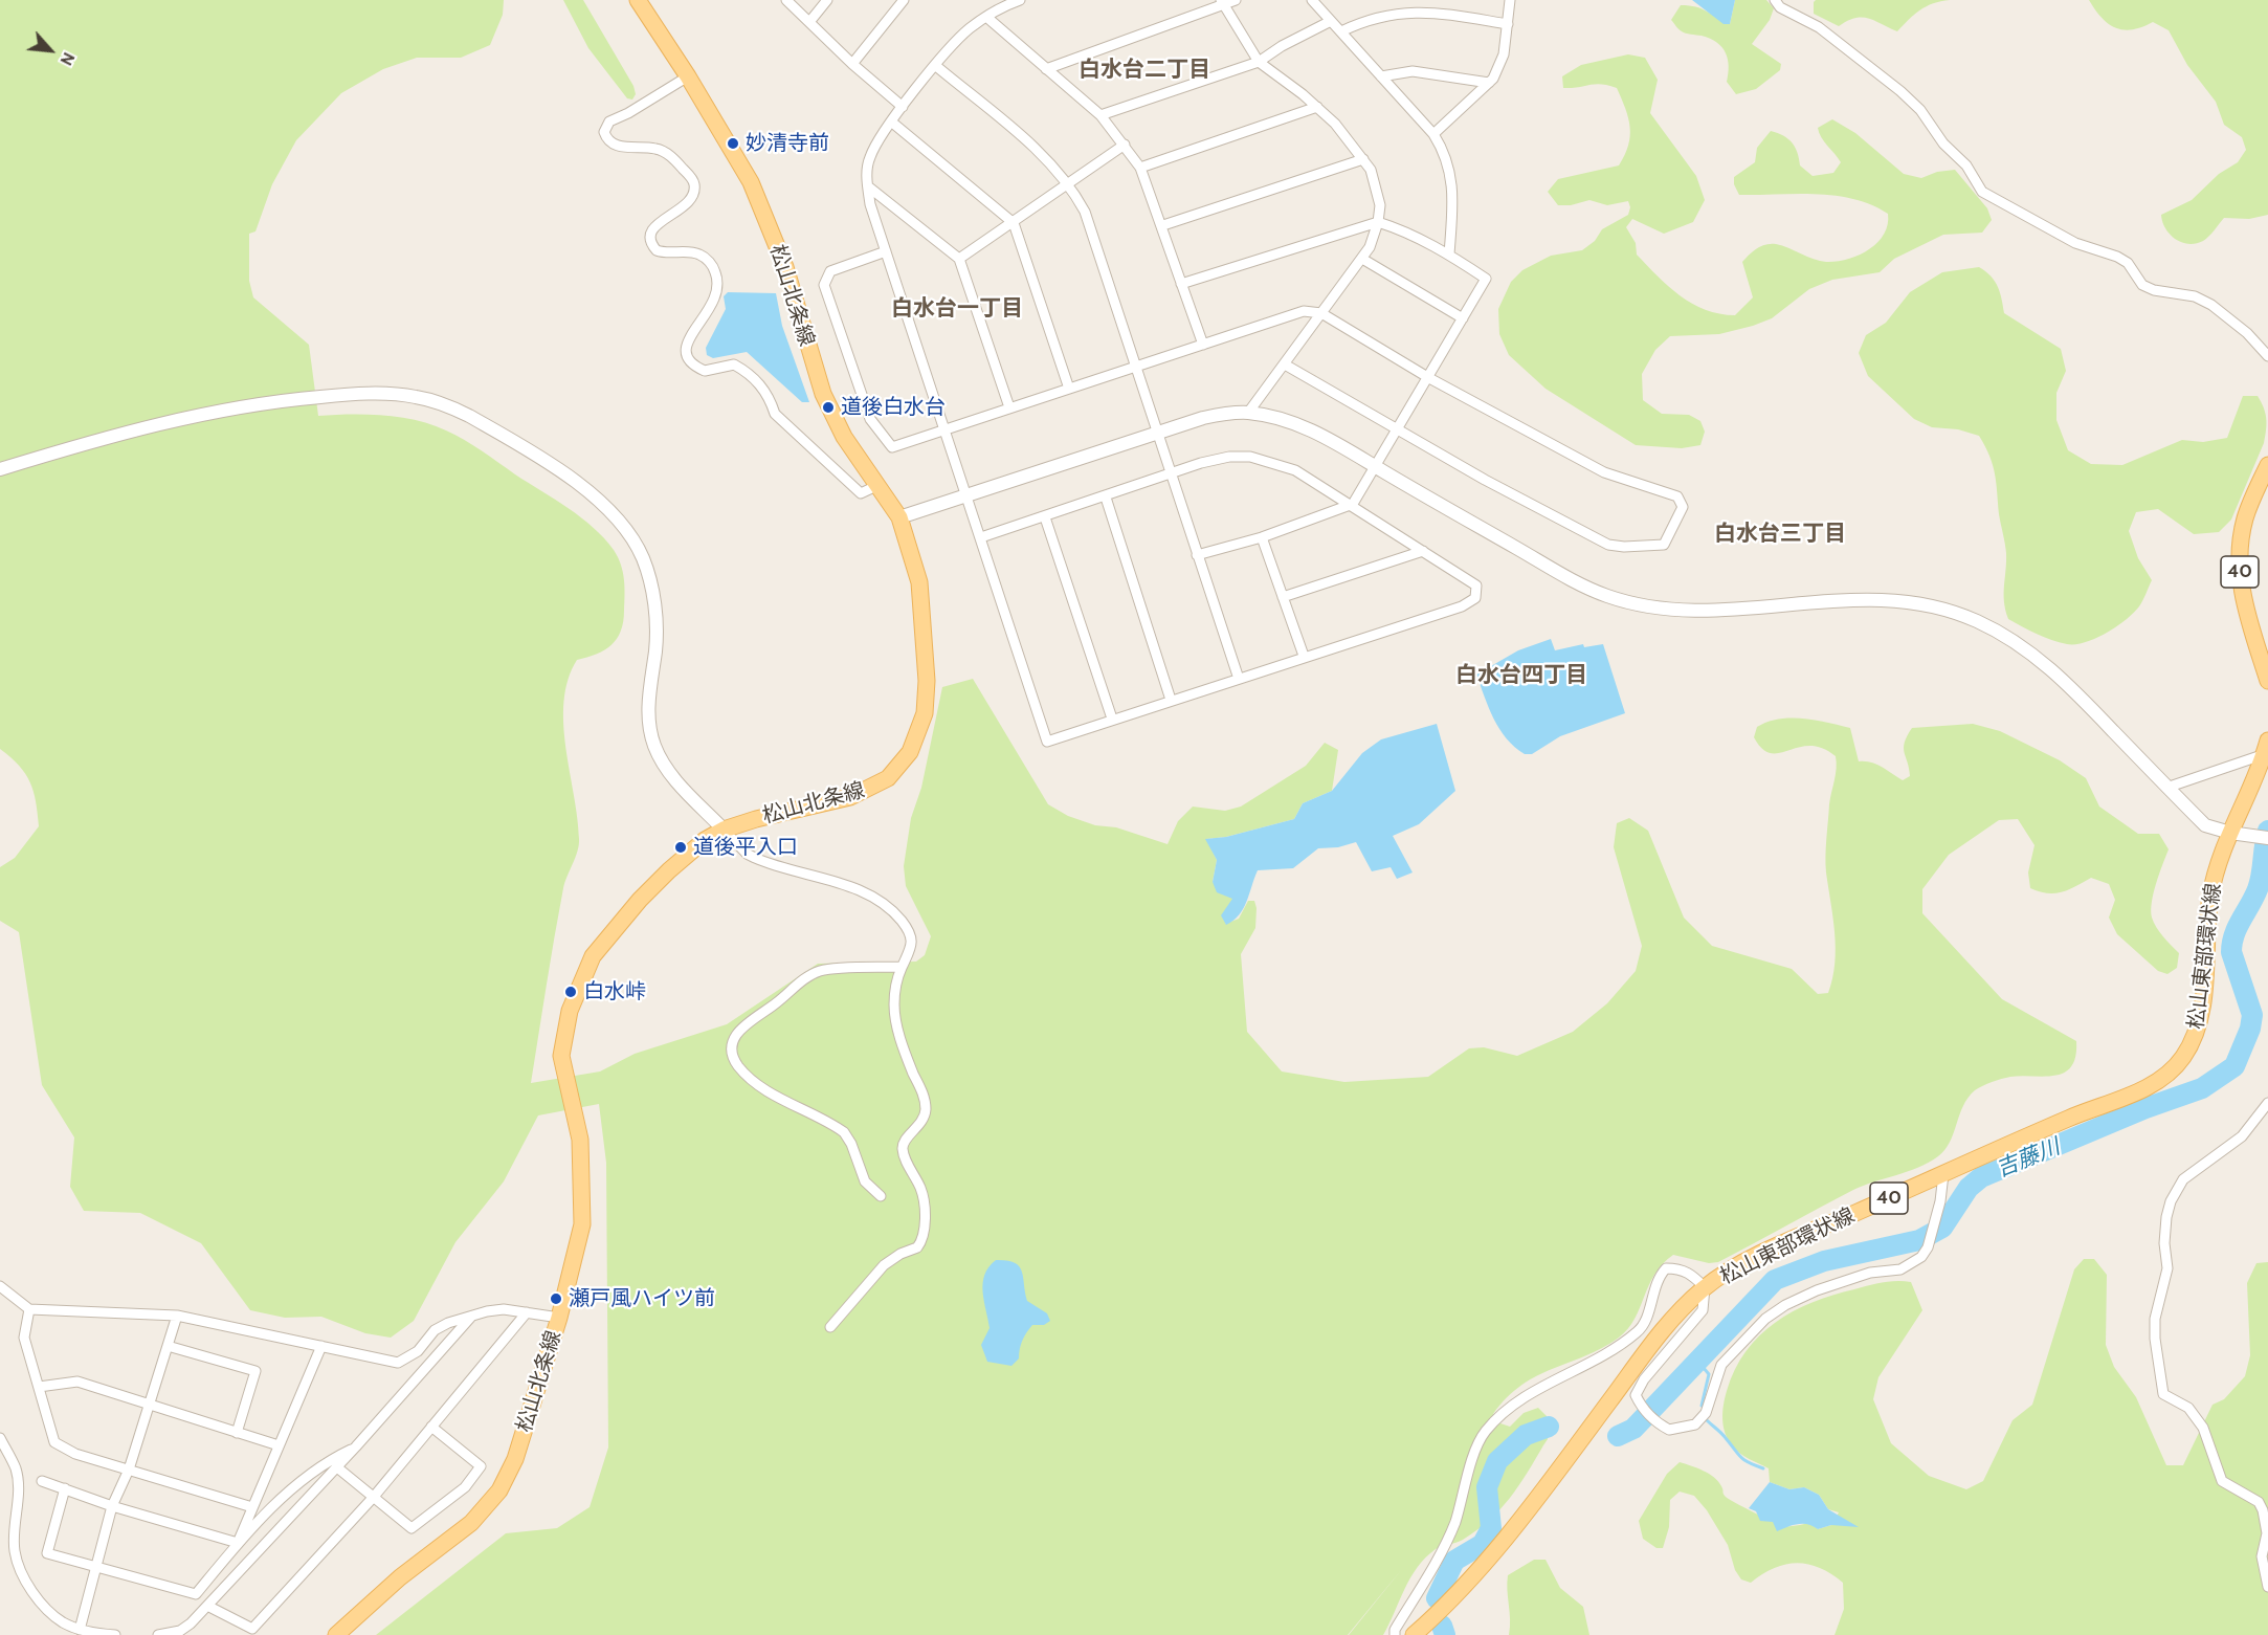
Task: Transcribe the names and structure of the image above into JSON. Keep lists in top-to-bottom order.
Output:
{
  "streets": {
    "main road": ["松山北条線", "40", "松山東部環状線"]
  },
  "districts": [
    "白水台二丁目",
    "白水台一丁目",
    "白水台三丁目",
    "白水台四丁目"
  ],
  "water": ["吉藤川"],
  "places": [
    "妙清寺前",
    "道後白水台",
    "道後平入口",
    "白水峠",
    "瀬戸風ハイツ前"
  ],
  "north": "bottom right"
}
